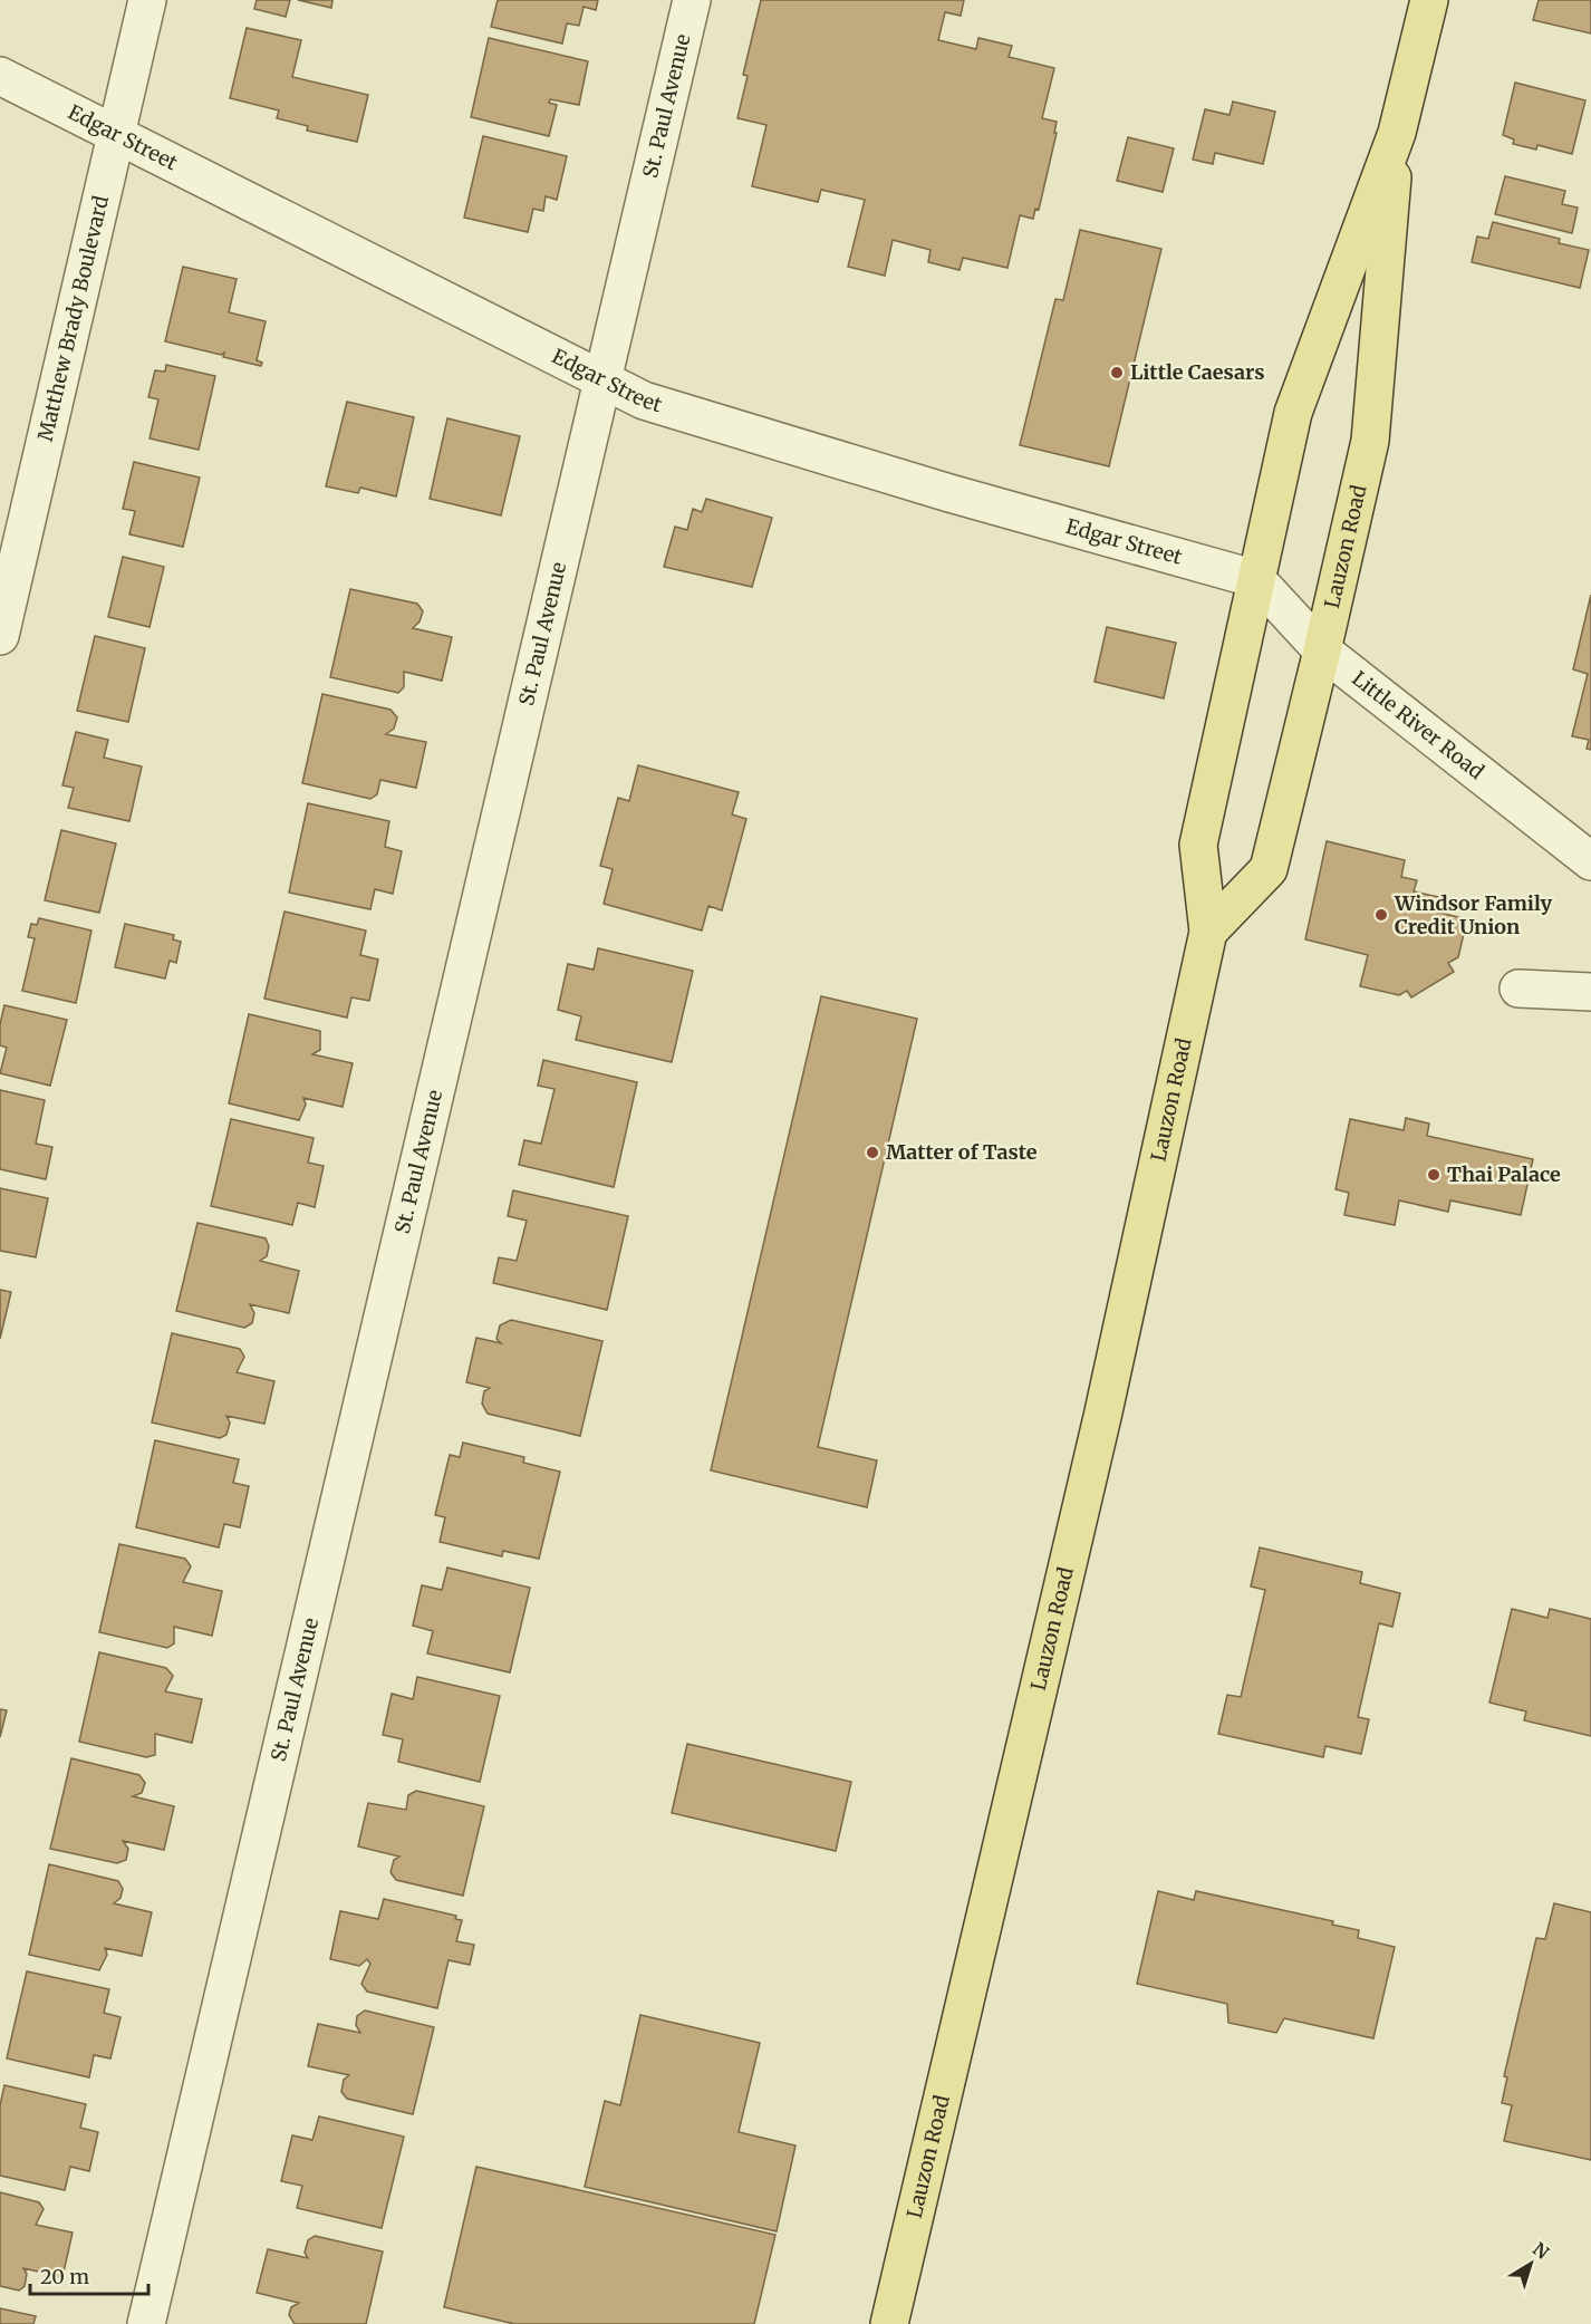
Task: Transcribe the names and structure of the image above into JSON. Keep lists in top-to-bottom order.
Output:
{
  "streets": {
    "main road": ["Lauzon Road"],
    "street": [
      "St. Paul Avenue",
      "Edgar Street",
      "Matthew Brady Boulevard",
      "Little River Road"
    ]
  },
  "crossings": [
    ["St. Paul Avenue", "Edgar Street"],
    ["Edgar Street", "Matthew Brady Boulevard"],
    ["Edgar Street", "Lauzon Road"],
    ["Edgar Street", "Little River Road"],
    ["Lauzon Road", "Little River Road"]
  ],
  "places": [
    "Little Caesars",
    "Windsor Family Credit Union",
    "Matter of Taste",
    "Thai Palace"
  ],
  "scale_bar": "20 m",
  "north": "top right"
}
